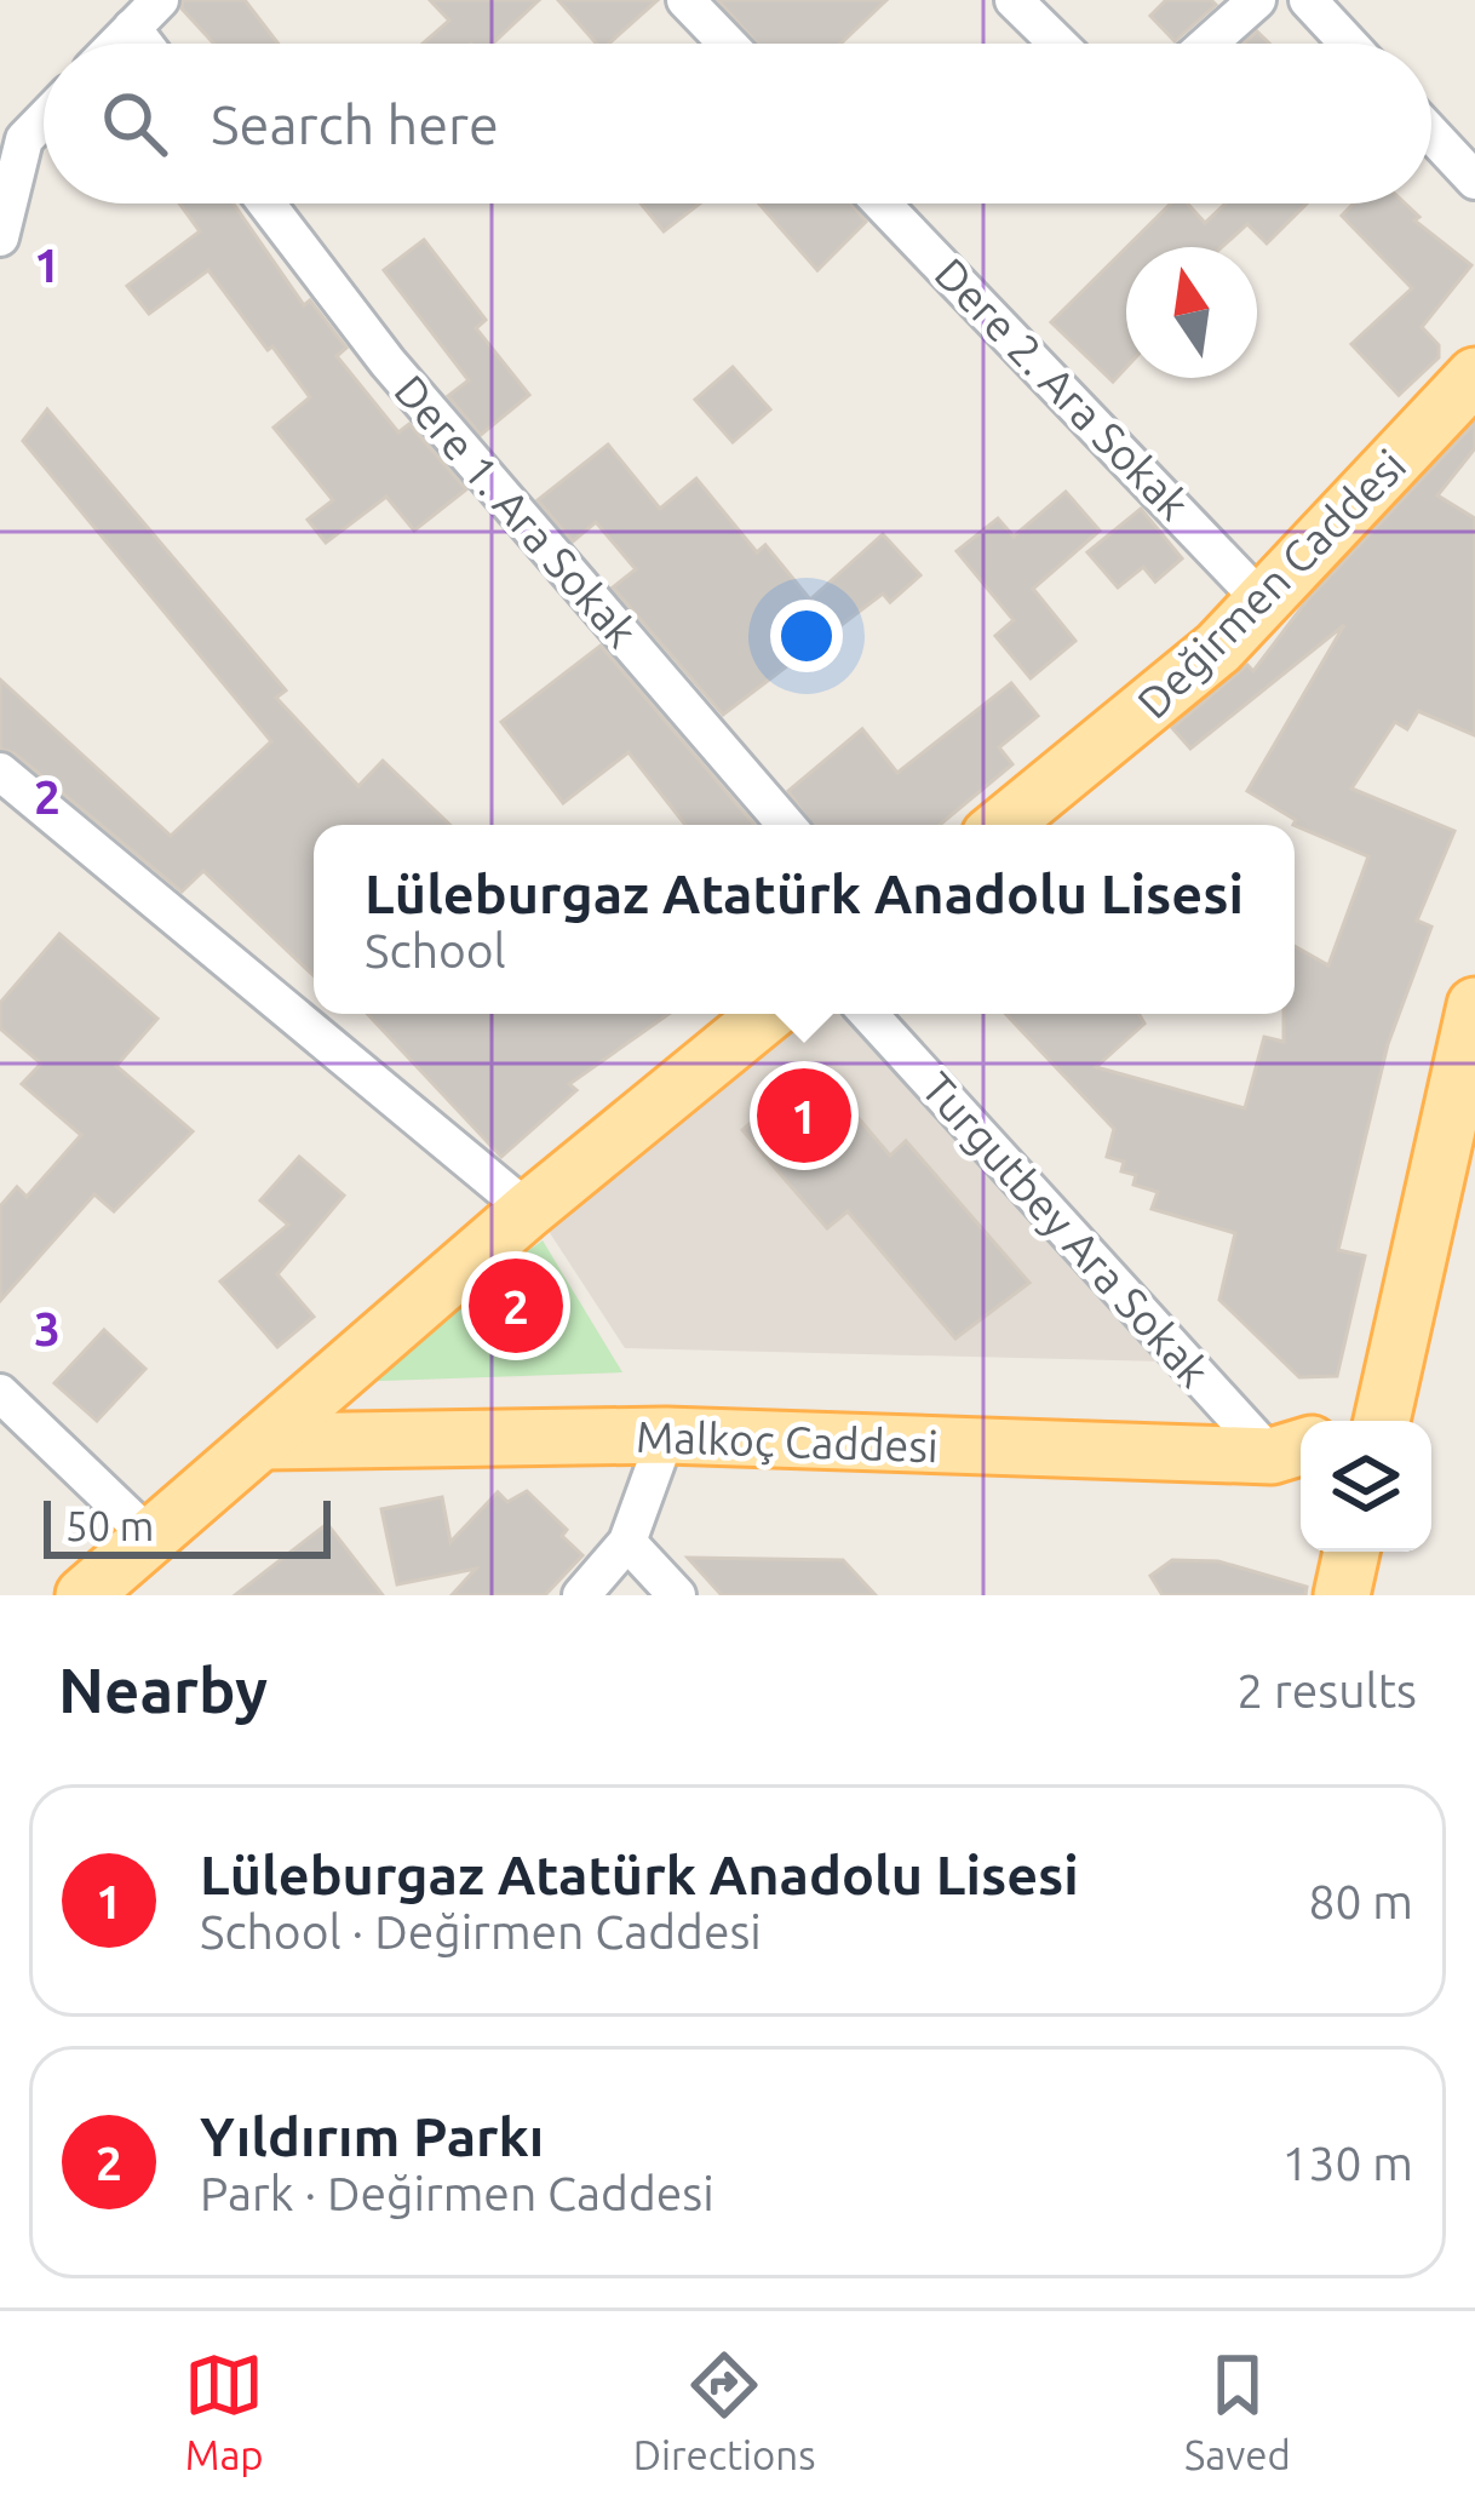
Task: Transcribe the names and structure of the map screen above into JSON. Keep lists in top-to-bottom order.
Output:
{
  "streets": {
    "main road": ["Değirmen Caddesi", "Malkoç Caddesi"],
    "street": ["Dere 2. Ara Sokak", "Dere 1. Ara Sokak", "Turgutbey Ara Sokak"]
  },
  "crossings": [
    ["Dere 2. Ara Sokak", "Değirmen Caddesi"],
    ["Turgutbey Ara Sokak", "Malkoç Caddesi"]
  ],
  "scale_bar": "50 m",
  "north": "top",
  "page": {
    "search": "Search here",
    "popup": ["Lüleburgaz Atatürk Anadolu Lisesi", "School"],
    "pins": ["1", "2"],
    "scale": "50 m",
    "heading": ["Nearby", "2 results"],
    "list": [
      {
        "mark": "1",
        "name": "Lüleburgaz Atatürk Anadolu Lisesi",
        "note": "School · Değirmen Caddesi",
        "value": "80 m"
      },
      {
        "mark": "2",
        "name": "Yıldırım Parkı",
        "note": "Park · Değirmen Caddesi",
        "value": "130 m"
      }
    ],
    "nav": ["Map", "Directions", "Saved"]
  },
  "grid": {
    "rows": ["1", "2", "3"]
  }
}
